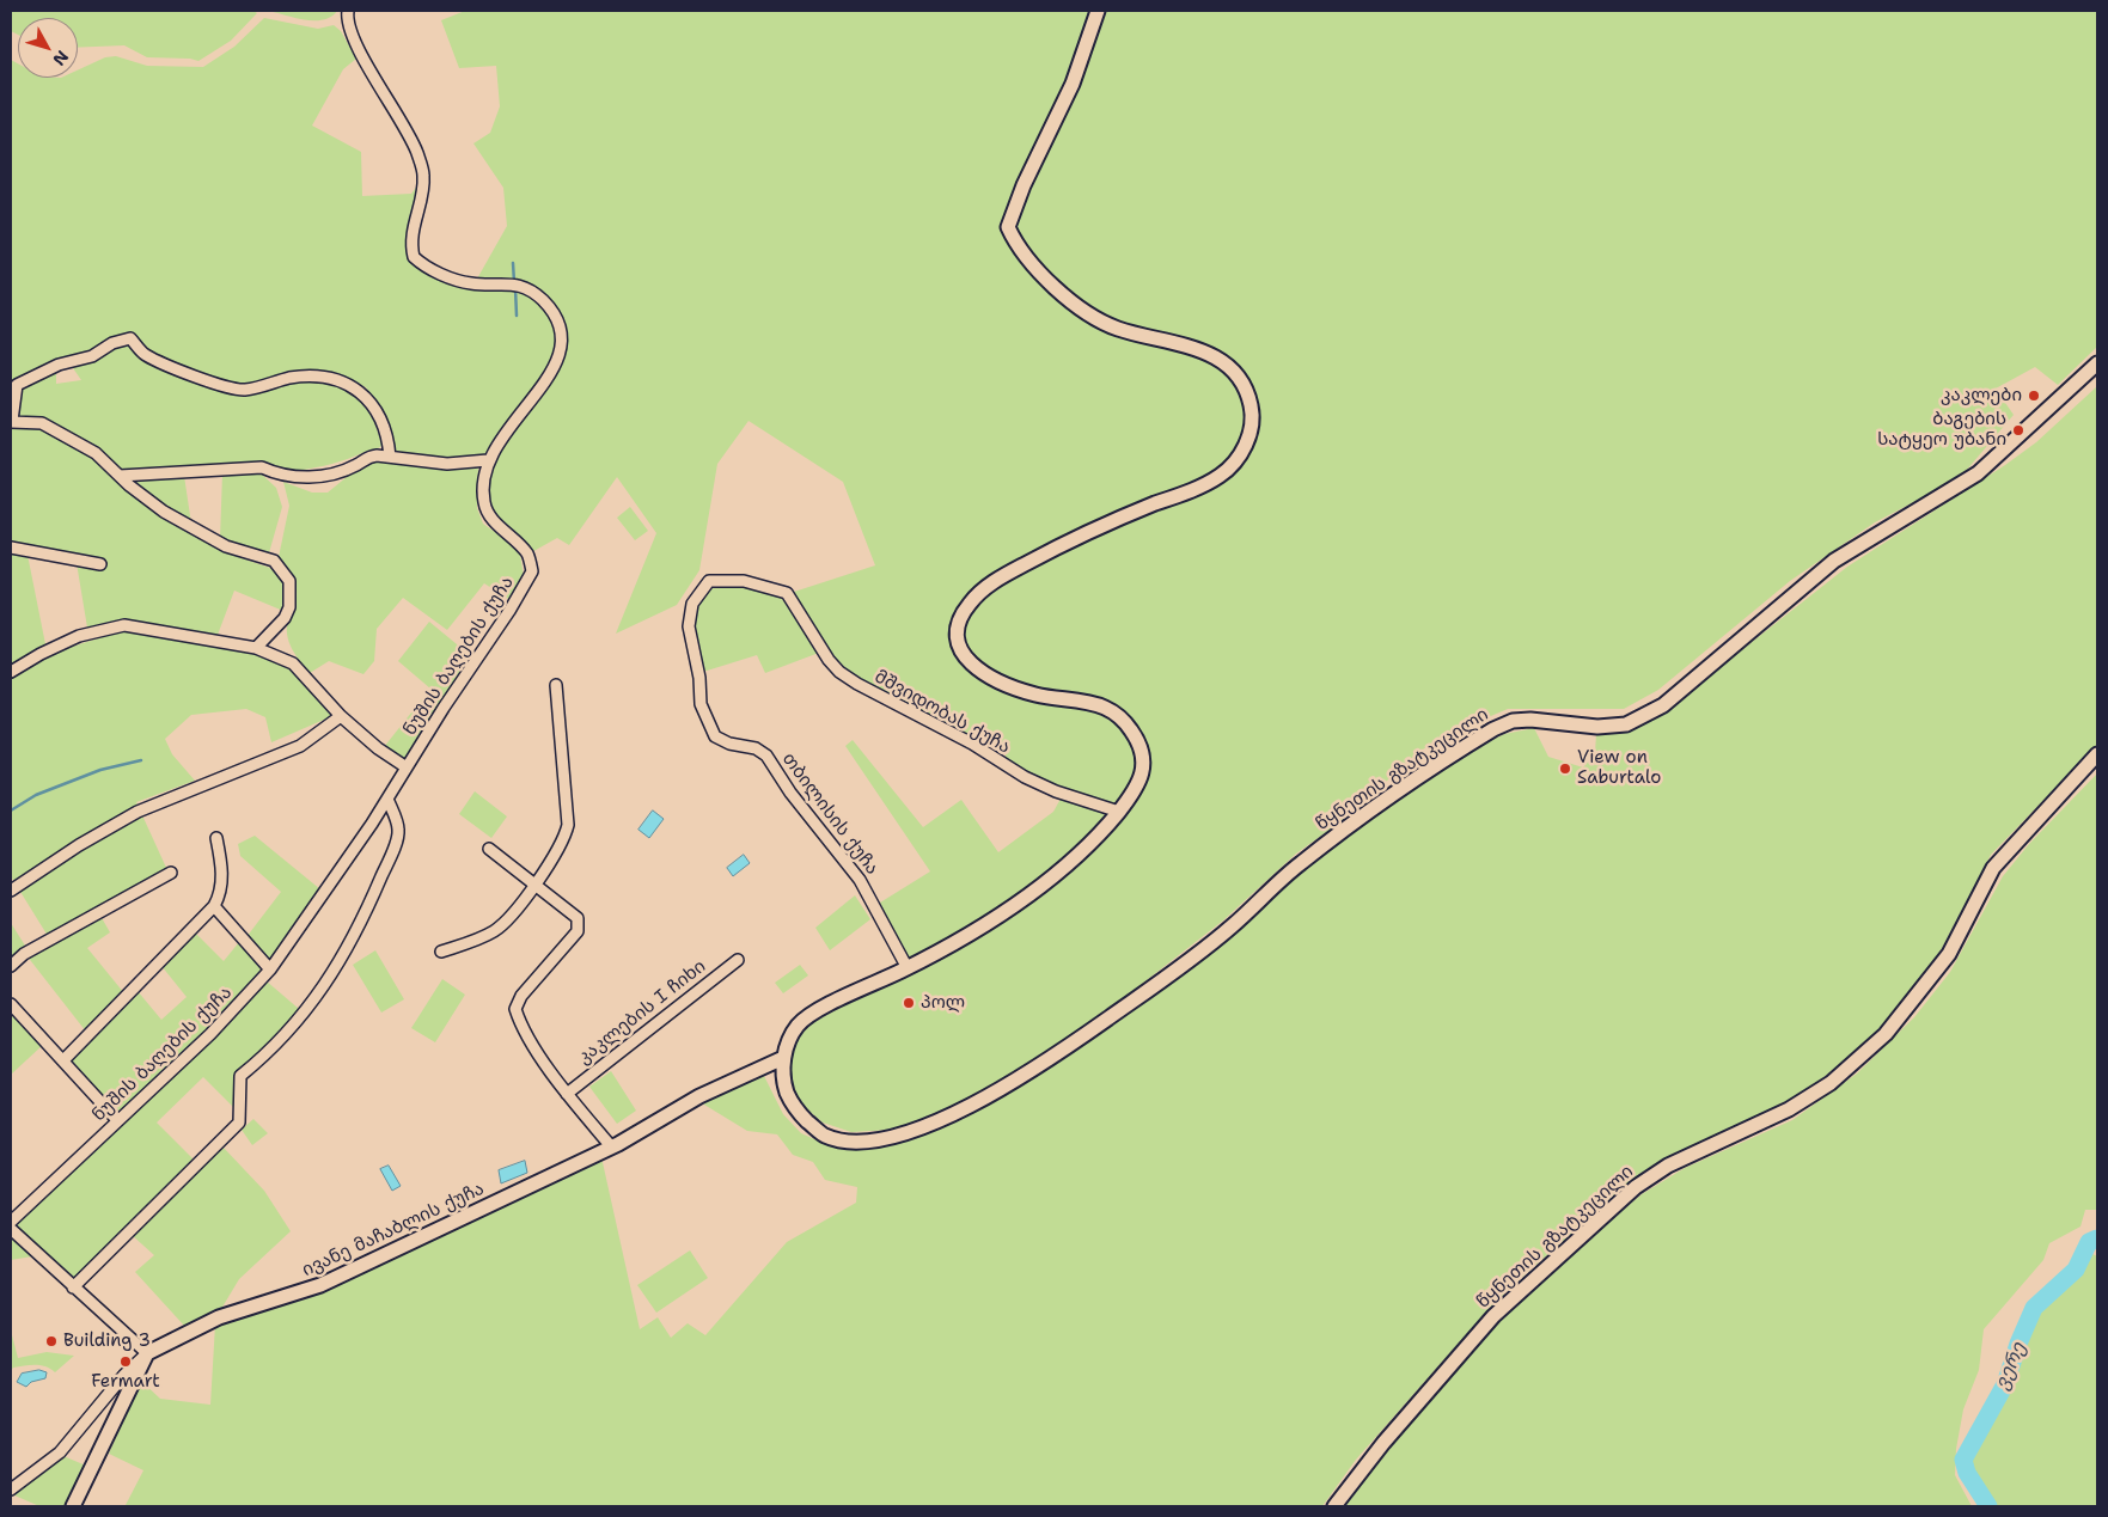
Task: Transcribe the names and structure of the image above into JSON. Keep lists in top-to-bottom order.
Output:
{
  "streets": {
    "main road": ["წყნეთის გზატკეცილი", "ივანე მაჩაბლის ქუჩა"],
    "street": [
      "ნუშის ბაღების ქუჩა",
      "მშვიდობას ქუჩა",
      "თბილისის ქუჩა",
      "კაკლების I ჩიხი"
    ]
  },
  "crossings": [
    ["მშვიდობას ქუჩა", "თბილისის ქუჩა"],
    ["წყნეთის გზატკეცილი", "ივანე მაჩაბლის ქუჩა"]
  ],
  "water": ["ვერე"],
  "places": [
    "კაკლები",
    "ბაგების სატყეო უბანი",
    "View on Saburtalo",
    "პოლ",
    "Building 3",
    "Fermart"
  ],
  "north": "bottom right"
}
